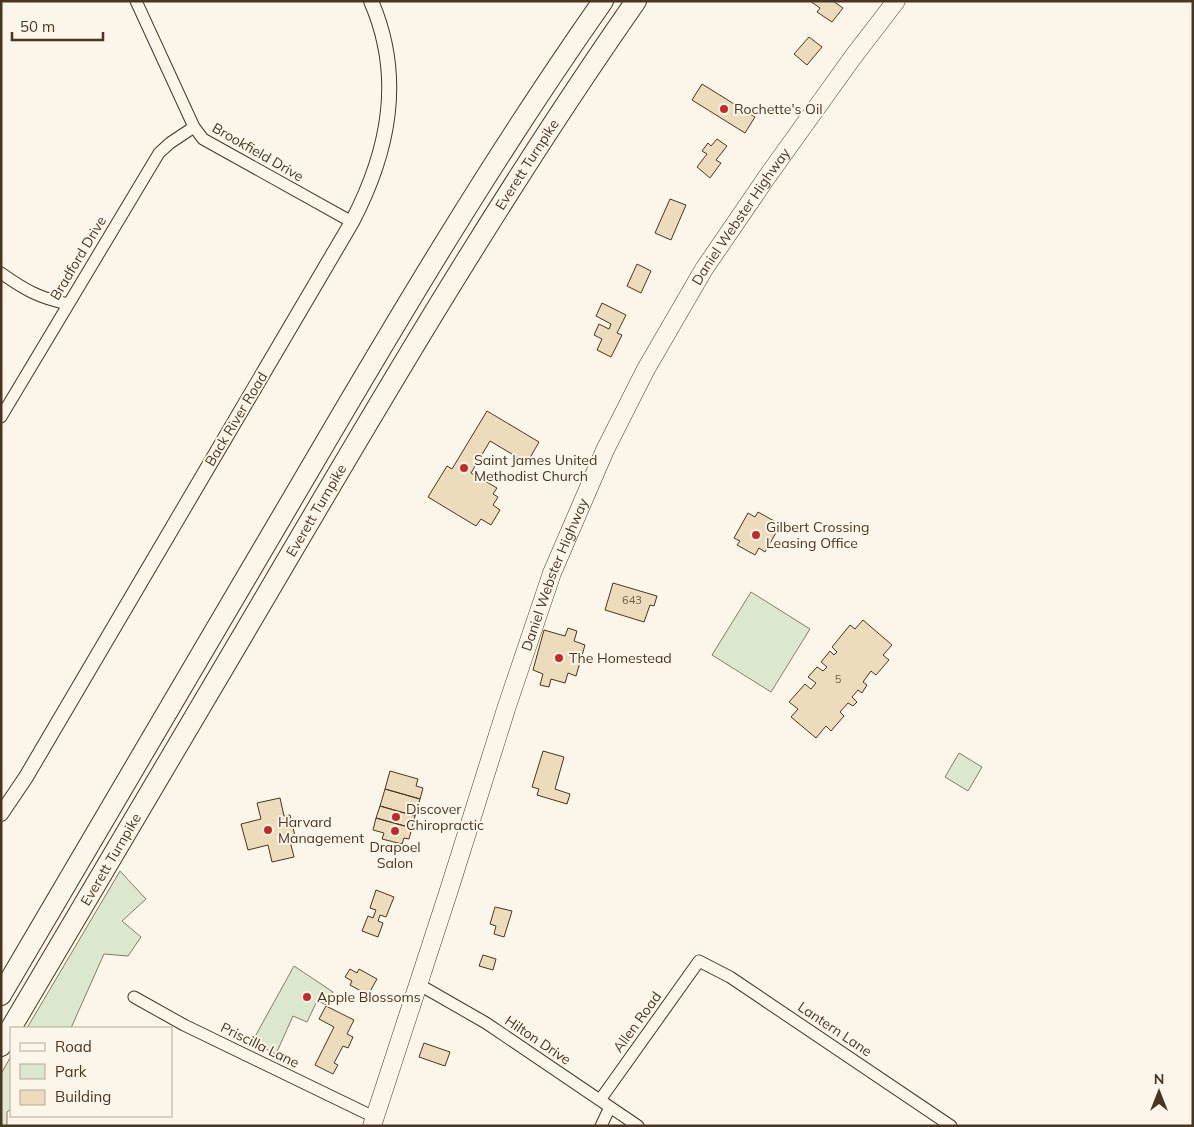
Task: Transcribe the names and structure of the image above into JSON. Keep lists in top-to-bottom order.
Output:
{
  "streets": {
    "highway": ["Everett Turnpike"],
    "main road": ["Daniel Webster Highway"],
    "street": [
      "Brookfield Drive",
      "Bradford Drive",
      "Back River Road",
      "Allen Road",
      "Lantern Lane",
      "Hilton Drive",
      "Priscilla Lane"
    ]
  },
  "crossings": [
    ["Brookfield Drive", "Bradford Drive"],
    ["Brookfield Drive", "Back River Road"],
    ["Daniel Webster Highway", "Hilton Drive"],
    ["Daniel Webster Highway", "Priscilla Lane"],
    ["Allen Road", "Lantern Lane"],
    ["Allen Road", "Hilton Drive"]
  ],
  "places": [
    "Rochette's Oil",
    "Saint James United Methodist Church",
    "Gilbert Crossing Leasing Office",
    "The Homestead",
    "Discover Chiropractic",
    "Harvard Management",
    "Drapoel Salon",
    "Apple Blossoms"
  ],
  "house_numbers": ["643", "5"],
  "legend": ["Road", "Park", "Building"],
  "scale_bar": "50 m",
  "north": "top"
}
